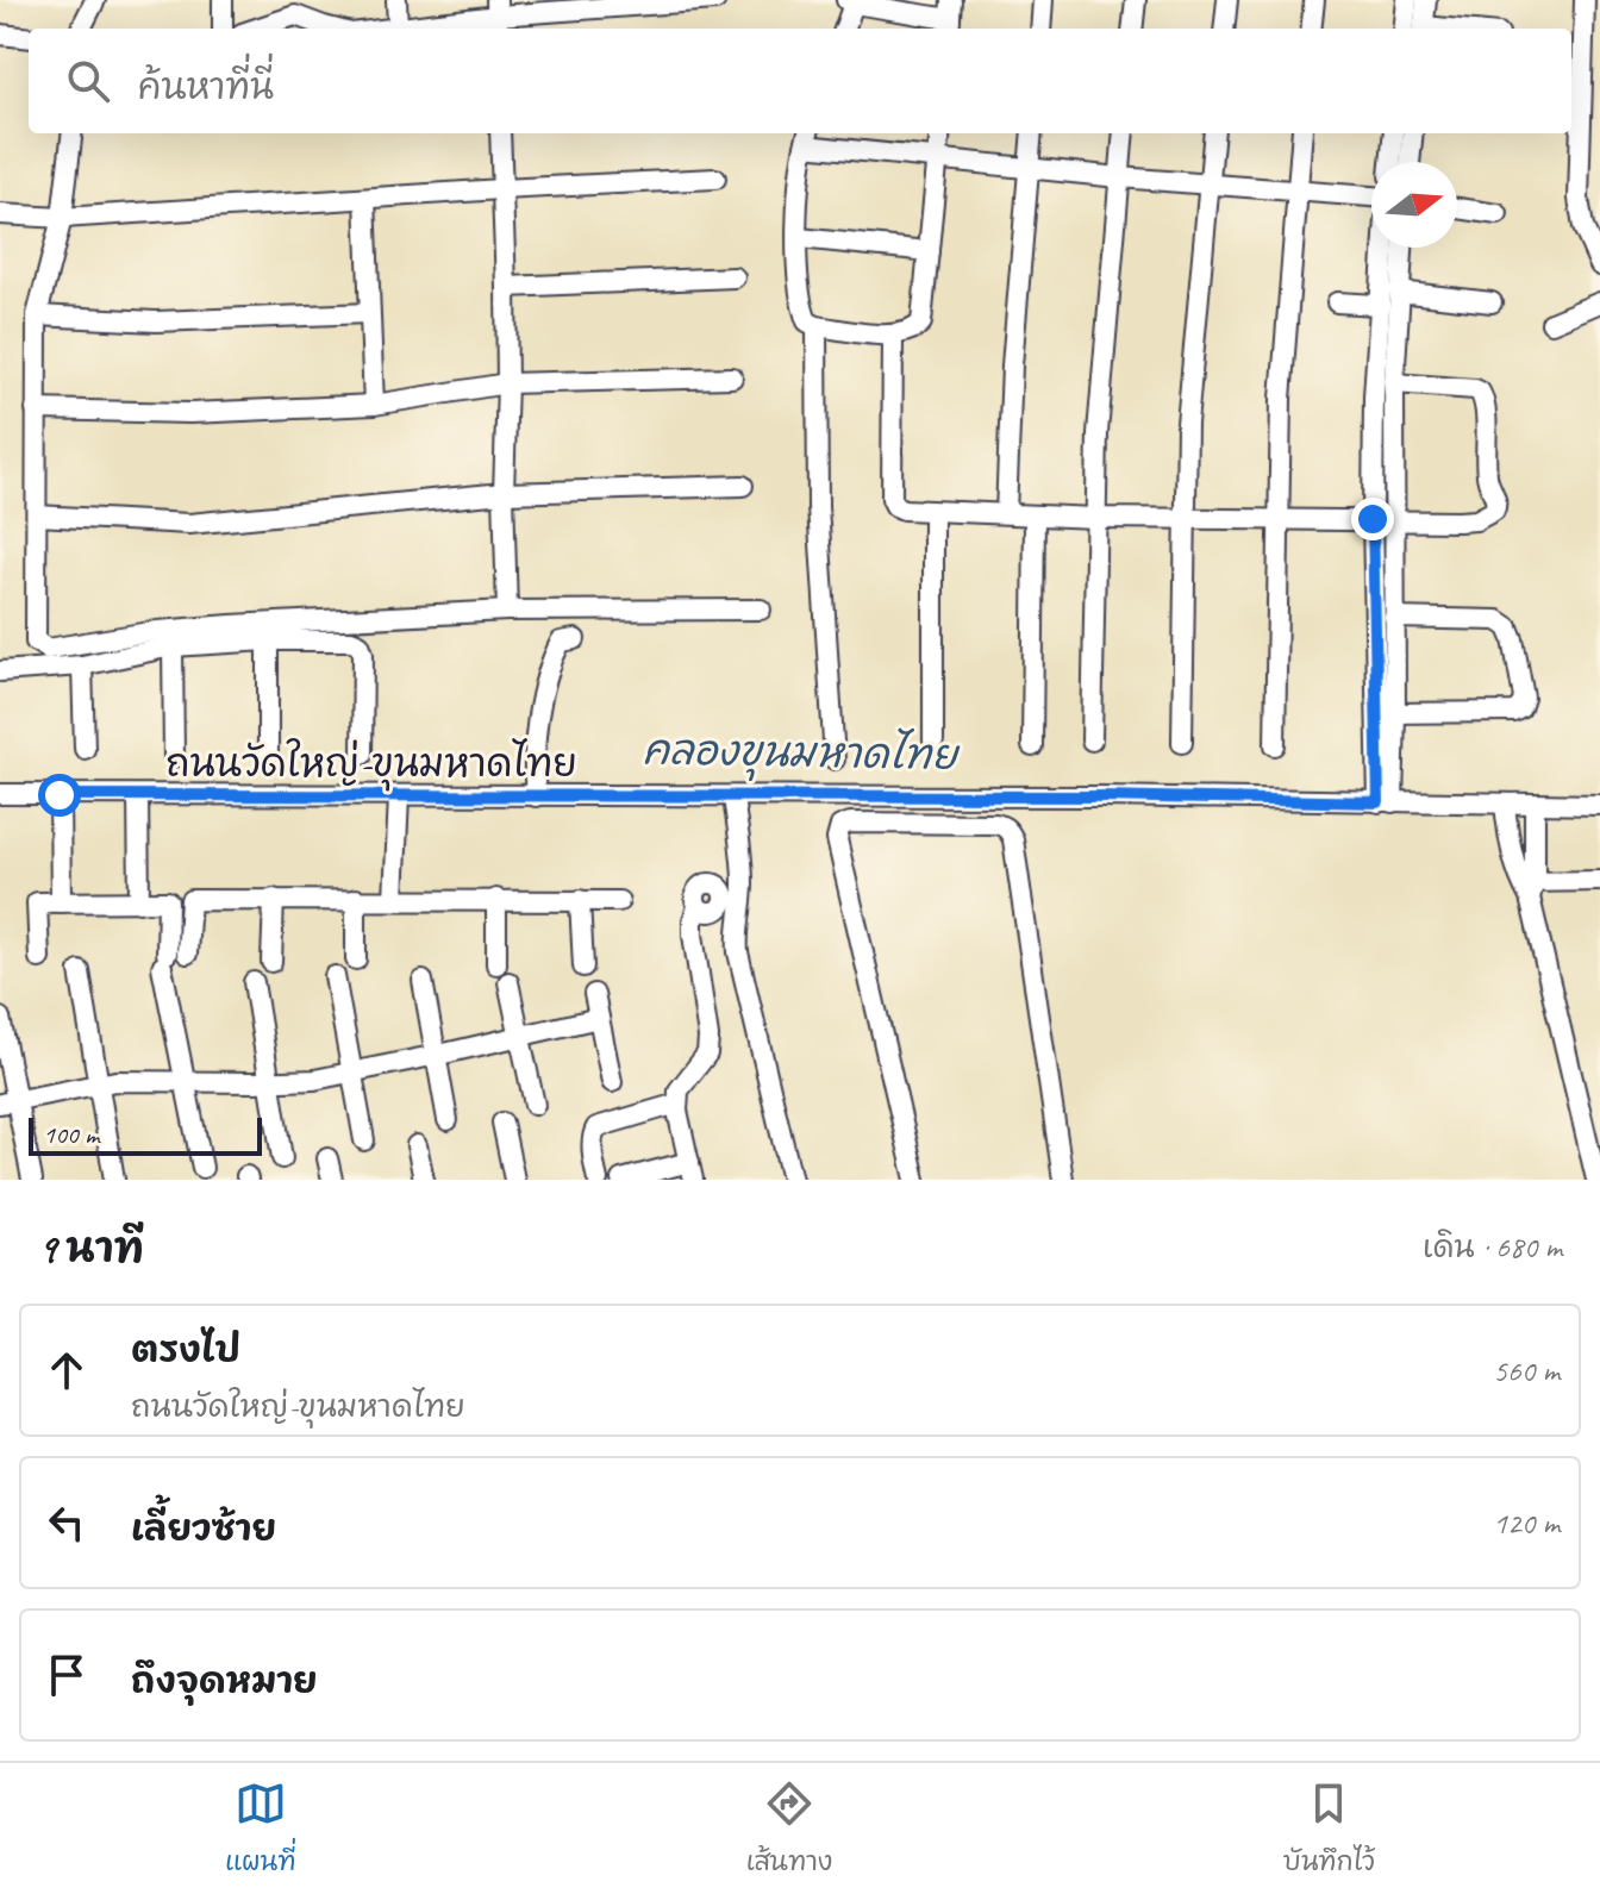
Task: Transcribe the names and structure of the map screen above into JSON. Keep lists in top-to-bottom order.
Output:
{
  "streets": {
    "street": ["ถนนวัดใหญ่-ขุนมหาดไทย"]
  },
  "water": ["คลองขุนมหาดไทย"],
  "scale_bar": "100 m",
  "north": "right",
  "page": {
    "search": "ค้นหาที่นี่",
    "scale": "100 m",
    "heading": ["9 นาที", "เดิน · 680 m"],
    "list": [
      ["ตรงไป", "ถนนวัดใหญ่-ขุนมหาดไทย", "560 m"],
      ["เลี้ยวซ้าย", "120 m"],
      "ถึงจุดหมาย"
    ],
    "nav": ["แผนที่", "เส้นทาง", "บันทึกไว้"]
  }
}
